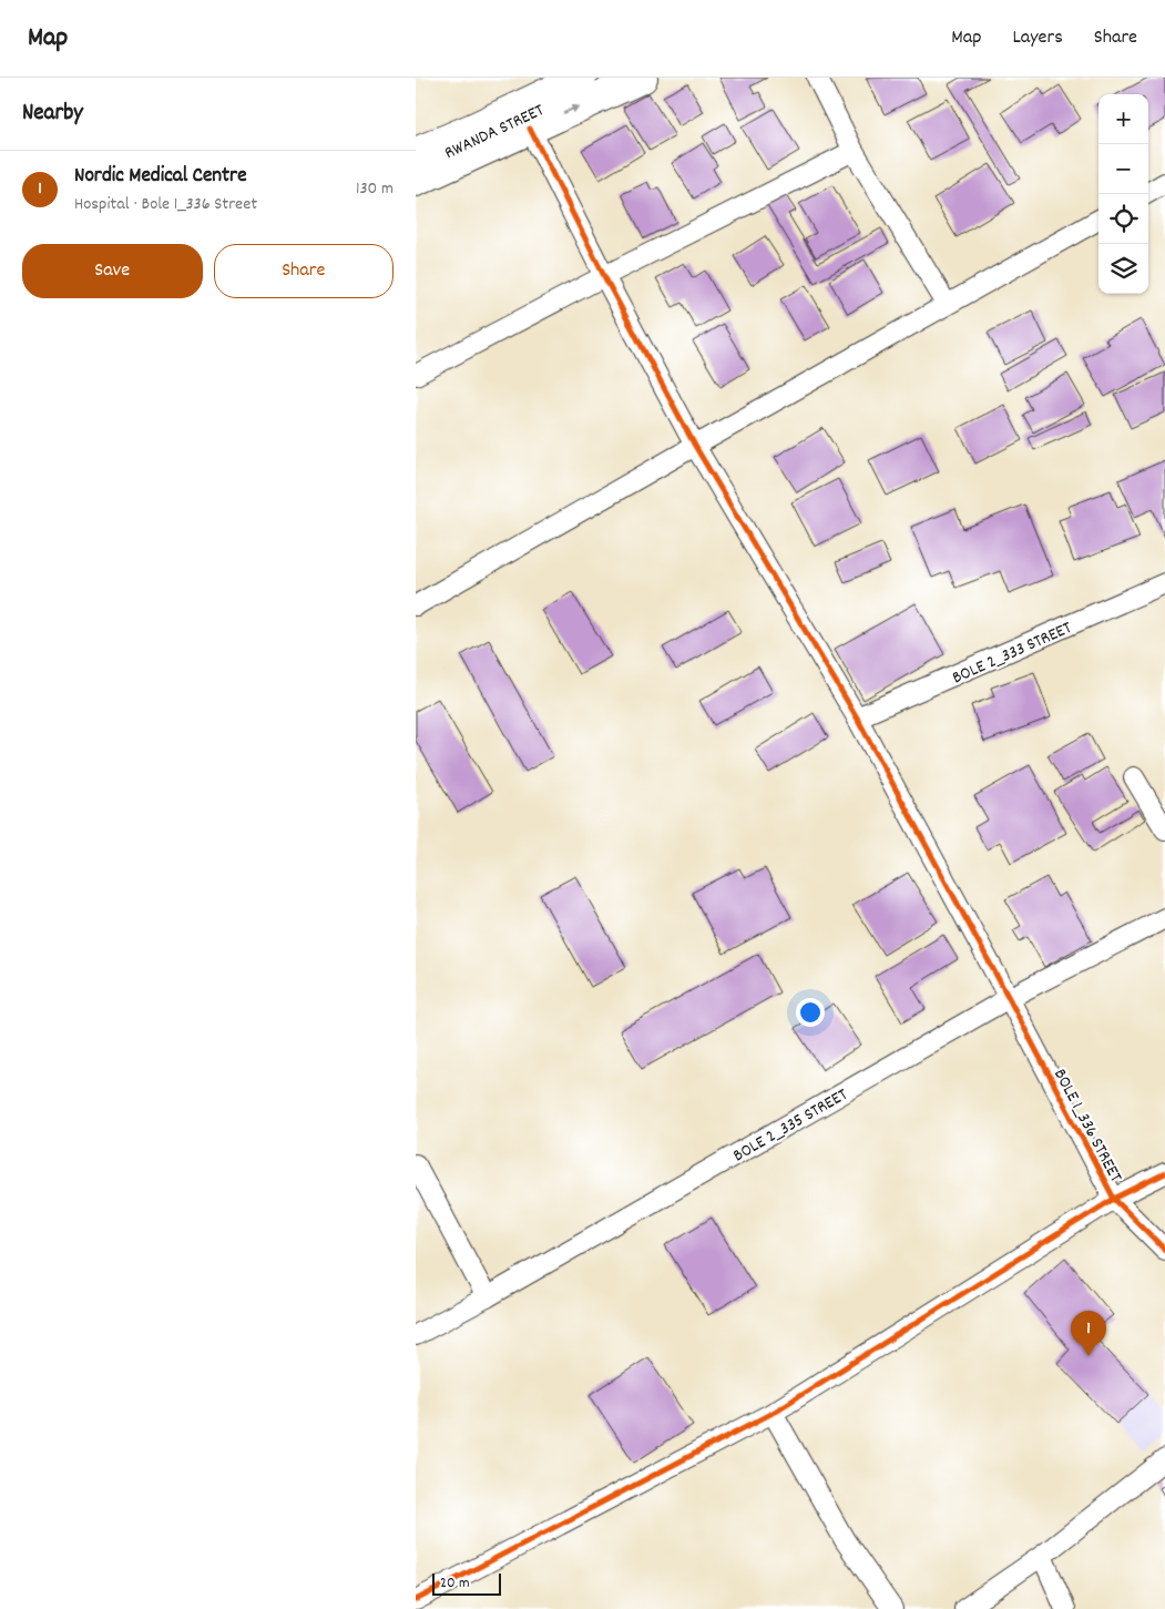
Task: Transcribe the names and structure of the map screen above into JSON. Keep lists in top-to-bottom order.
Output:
{
  "streets": {
    "main road": ["RWANDA STREET"],
    "street": ["BOLE 2_333 STREET", "BOLE 2_335 STREET", "BOLE 1_336 STREET"]
  },
  "crossings": [
    ["RWANDA STREET", "BOLE 1_336 STREET"],
    ["BOLE 2_333 STREET", "BOLE 1_336 STREET"],
    ["BOLE 2_335 STREET", "BOLE 1_336 STREET"]
  ],
  "scale_bar": "20 m",
  "page": {
    "header": "Map",
    "nav": ["Map", "Layers", "Share"],
    "heading": "Nearby",
    "map_buttons": ["+", "−"],
    "list": [
      {
        "mark": "1",
        "name": "Nordic Medical Centre",
        "note": "Hospital · Bole 1_336 Street",
        "value": "130 m"
      }
    ],
    "buttons": ["Save", "Share"],
    "pins": "1",
    "scale": "20 m"
  }
}
